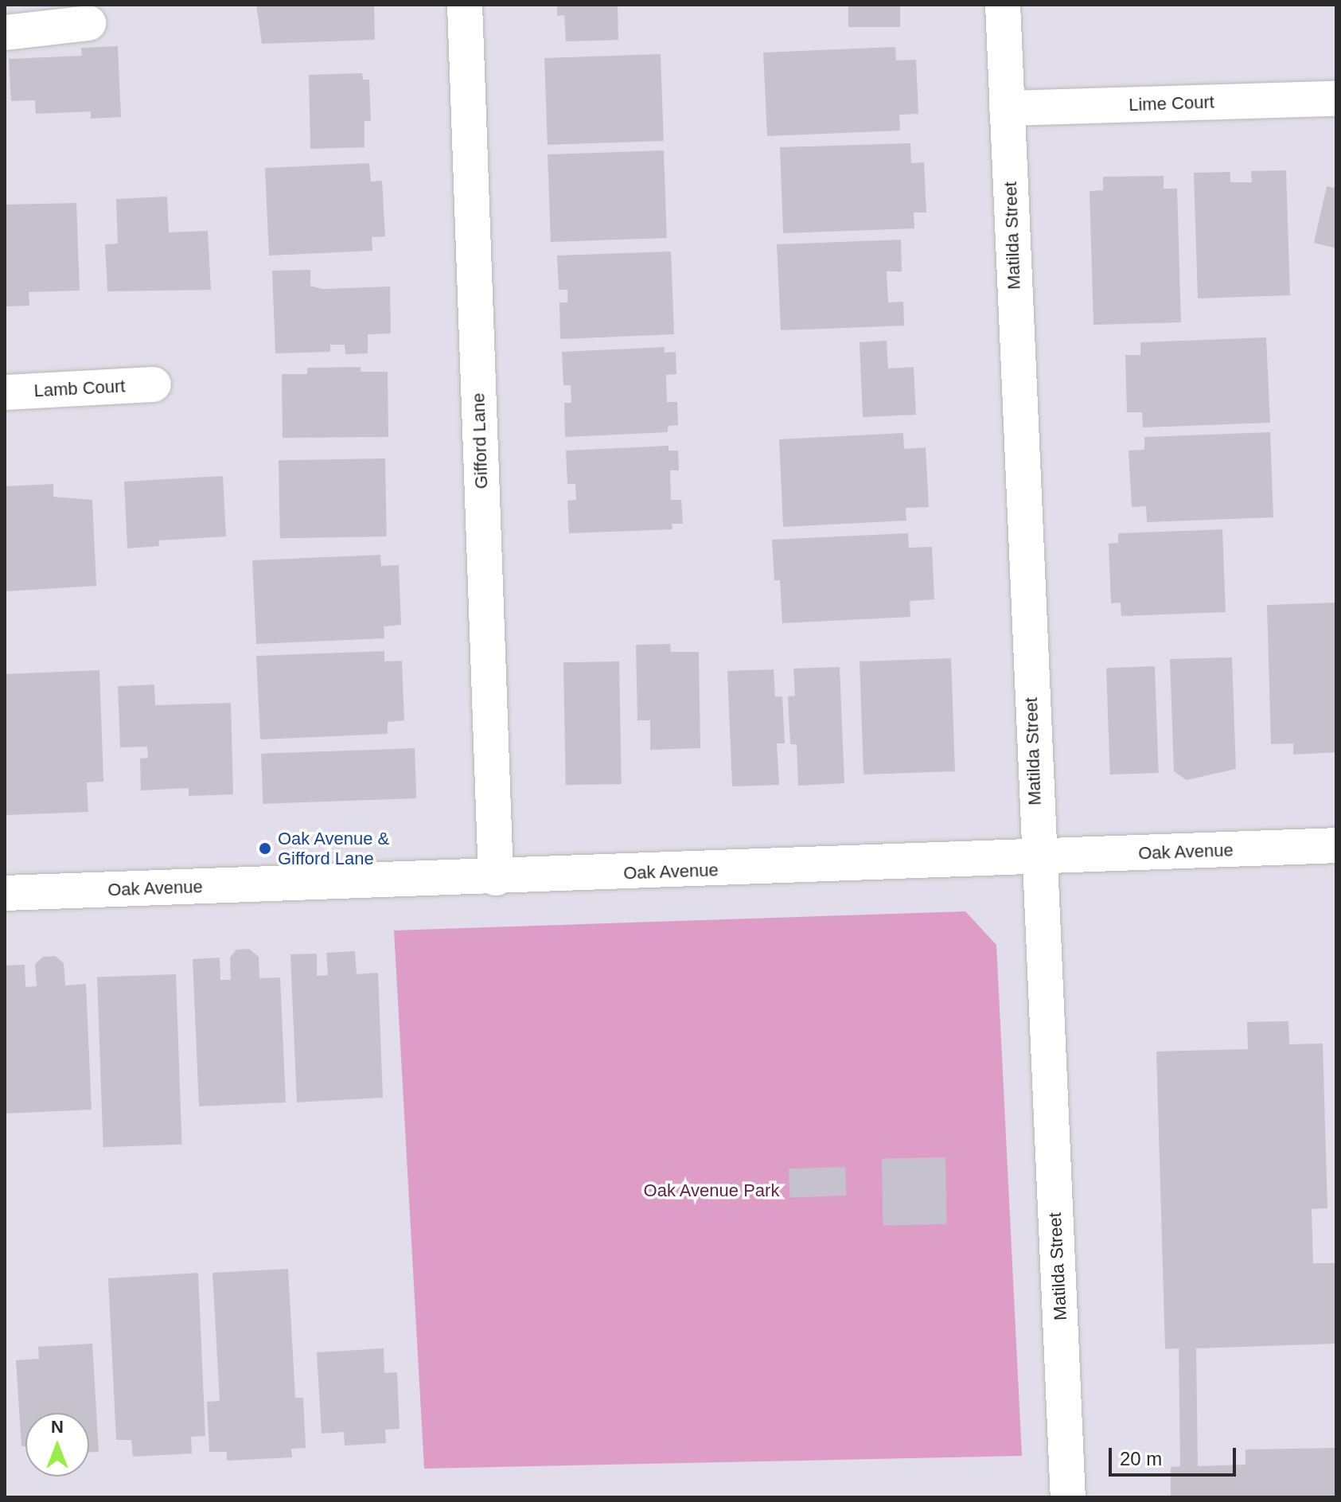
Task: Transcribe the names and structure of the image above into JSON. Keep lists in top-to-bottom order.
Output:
{
  "streets": {
    "street": [
      "Lime Court",
      "Matilda Street",
      "Lamb Court",
      "Gifford Lane",
      "Oak Avenue"
    ]
  },
  "crossings": [
    ["Lime Court", "Matilda Street"],
    ["Matilda Street", "Oak Avenue"],
    ["Gifford Lane", "Oak Avenue"]
  ],
  "parks": ["Oak Avenue Park"],
  "places": ["Oak Avenue & Gifford Lane"],
  "scale_bar": "20 m",
  "north": "top"
}
